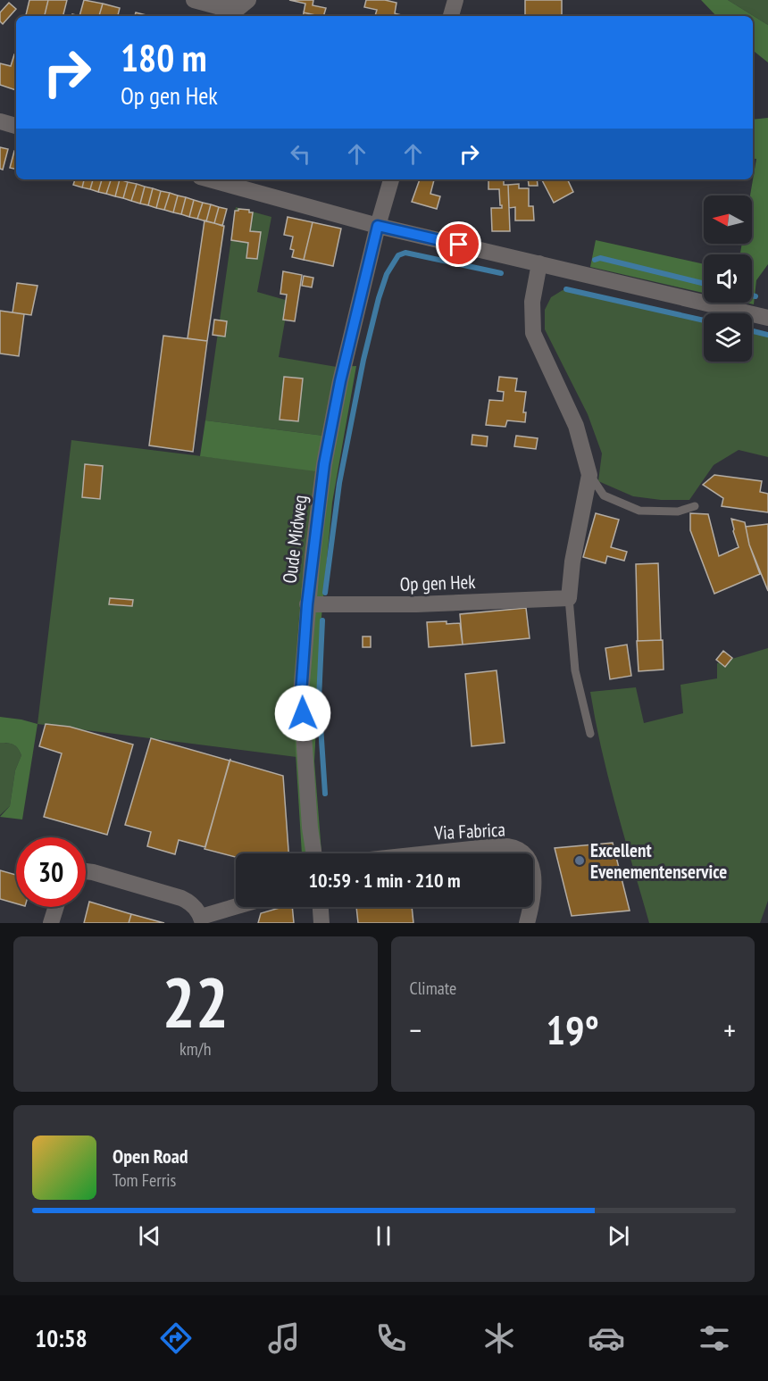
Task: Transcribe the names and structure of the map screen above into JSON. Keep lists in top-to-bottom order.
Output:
{
  "streets": {
    "street": ["Oude Midweg", "Op gen Hek", "Via Fabrica"]
  },
  "crossings": [
    ["Oude Midweg", "Op gen Hek"]
  ],
  "places": ["Excellent Evenementenservice"],
  "north": "left",
  "page": {
    "turn": ["180 m", "Op gen Hek"],
    "limit": "30",
    "trip": "10:59 · 1 min · 210 m",
    "tile": [
      ["22", "km/h"],
      "Climate"
    ],
    "heat": ["−", "19°", "+"],
    "song": ["Open Road", "Tom Ferris"],
    "tabs": "10:58"
  }
}
